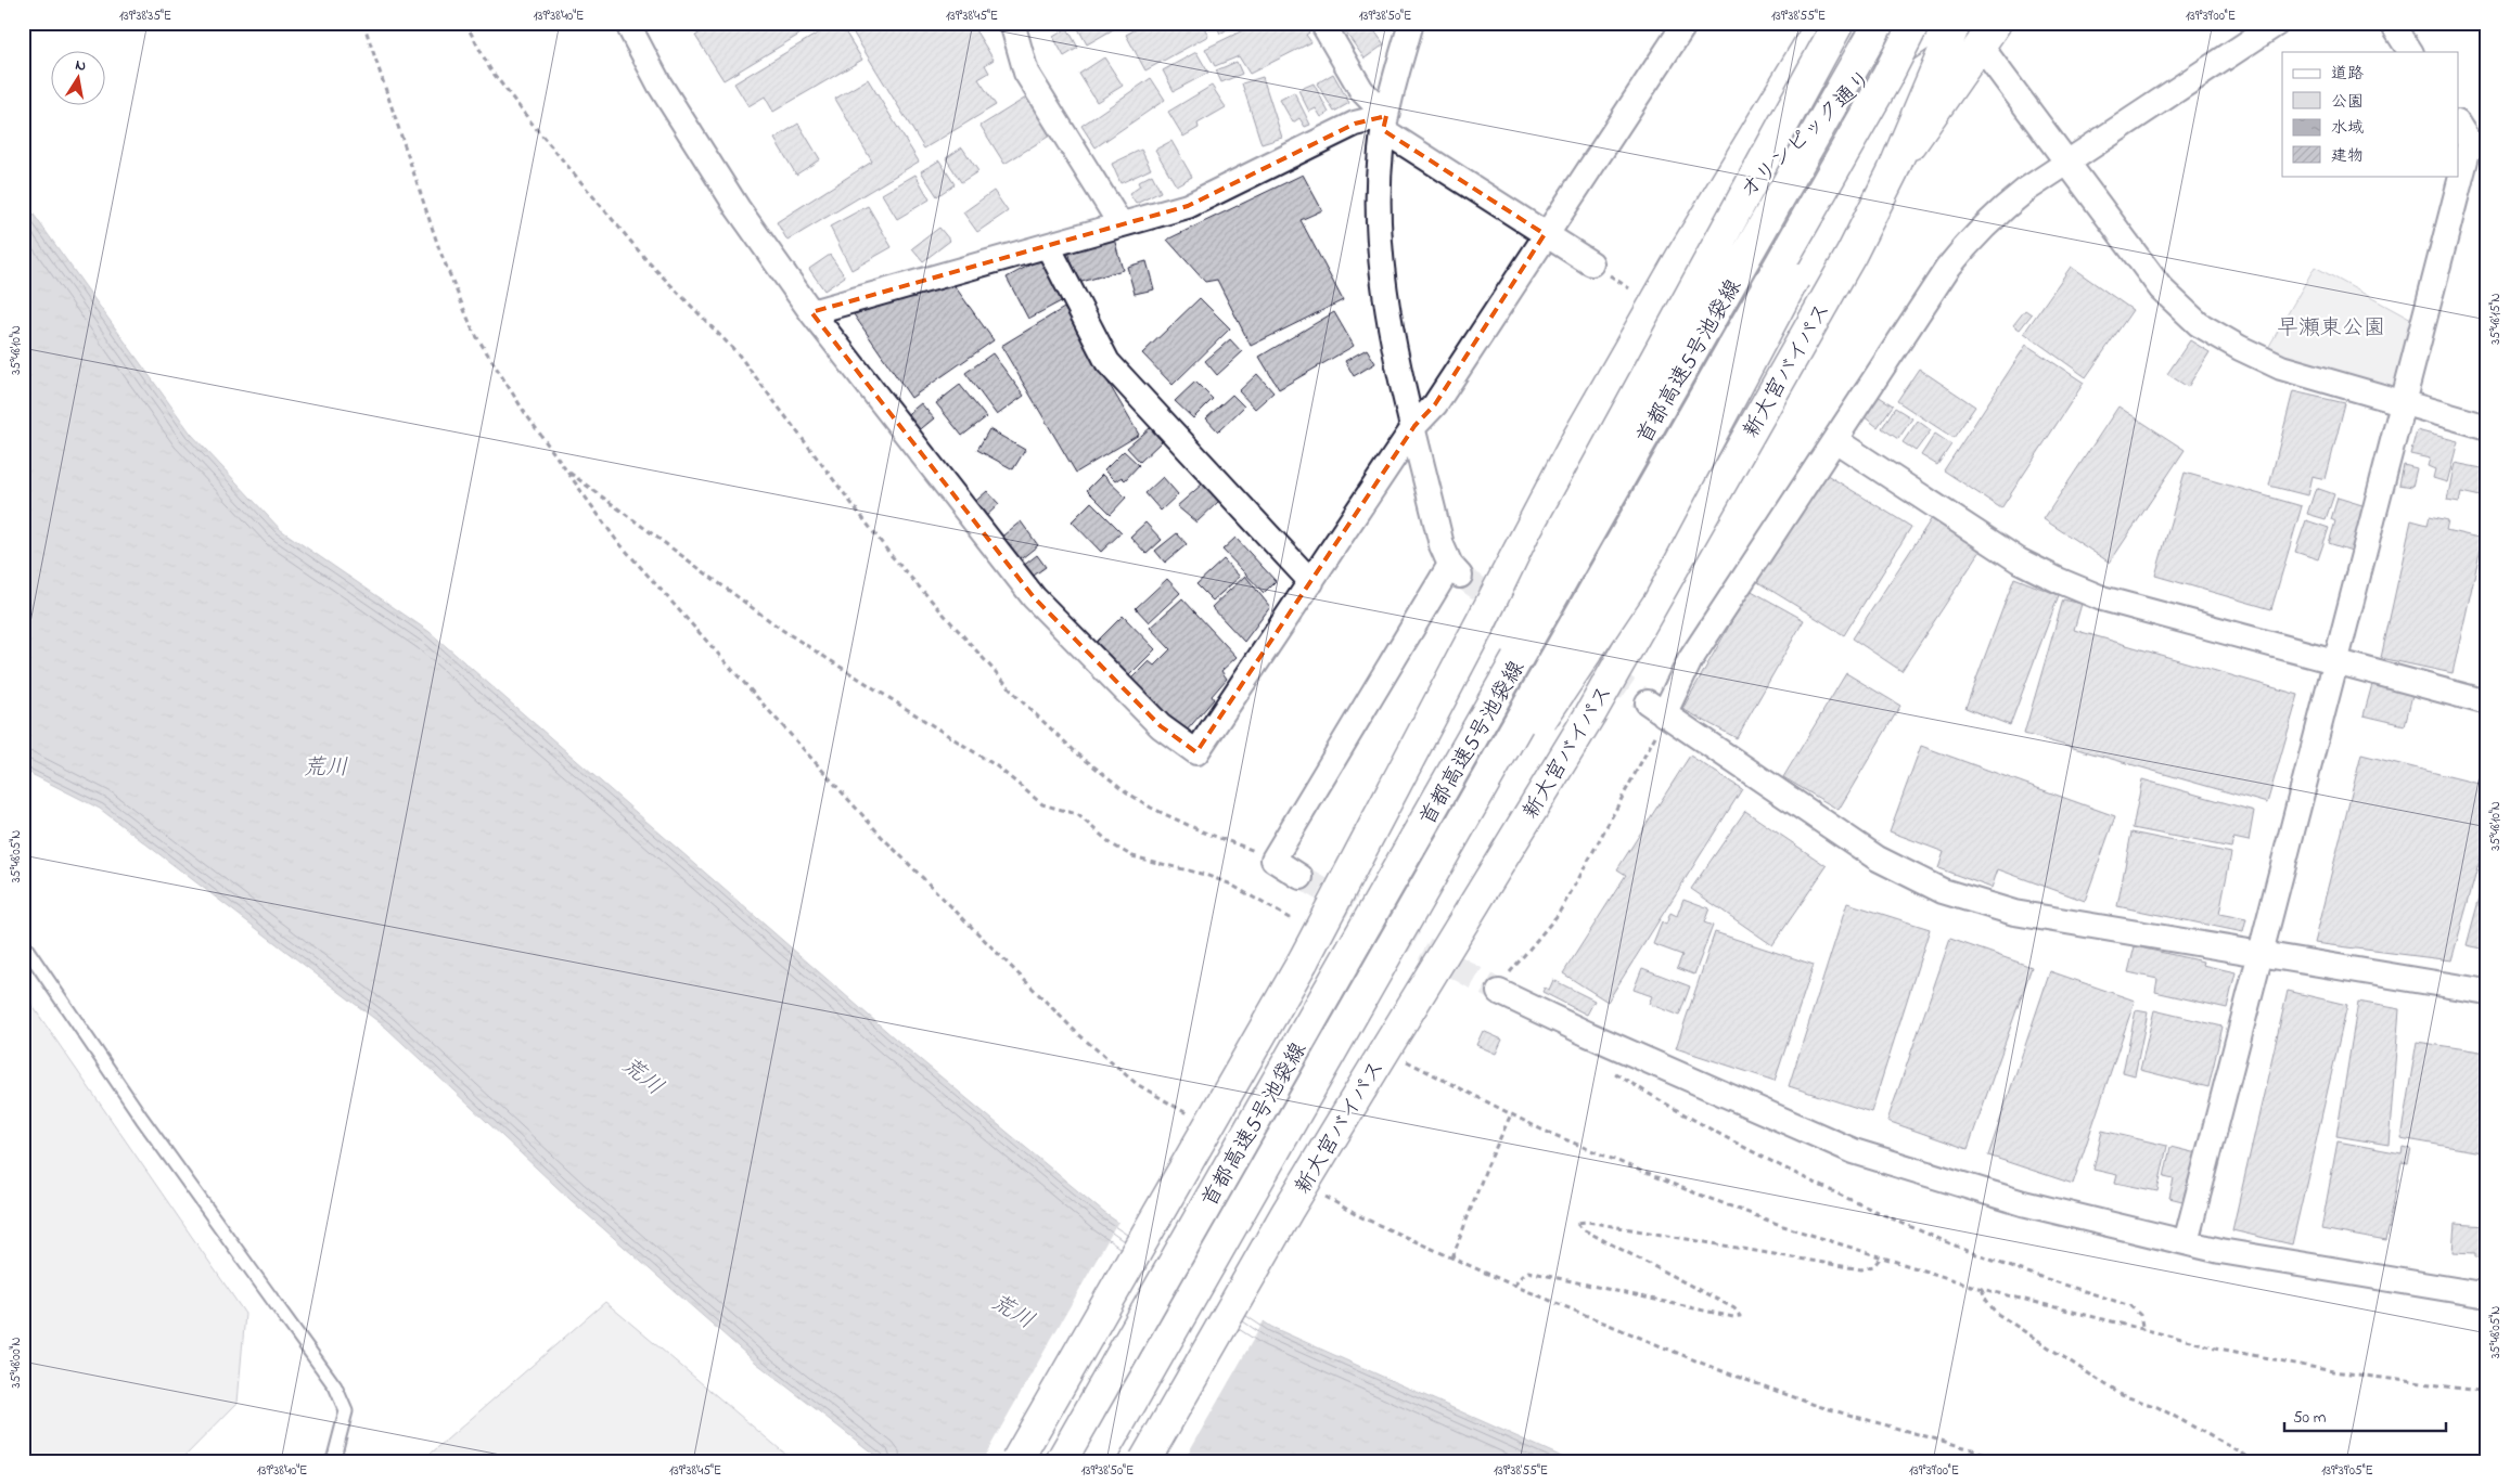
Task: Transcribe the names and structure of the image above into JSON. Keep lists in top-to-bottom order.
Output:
{
  "streets": {
    "main road": ["オリンピック通り", "首都高速5号池袋線", "新大宮バイパス"]
  },
  "water": ["荒川"],
  "parks": ["早瀬東公園"],
  "legend": [
    "道路",
    "公園",
    "水域",
    "建物"
  ],
  "scale_bar": "50 m",
  "north": "top",
  "coordinates": [
    "139°38'35\"E",
    "139°38'40\"E",
    "139°38'45\"E",
    "139°38'50\"E",
    "139°38'55\"E",
    "139°39'00\"E",
    "35°48'15\"N",
    "35°48'10\"N",
    "35°48'05\"N",
    "35°48'00\"N",
    "139°39'05\"E"
  ]
}
